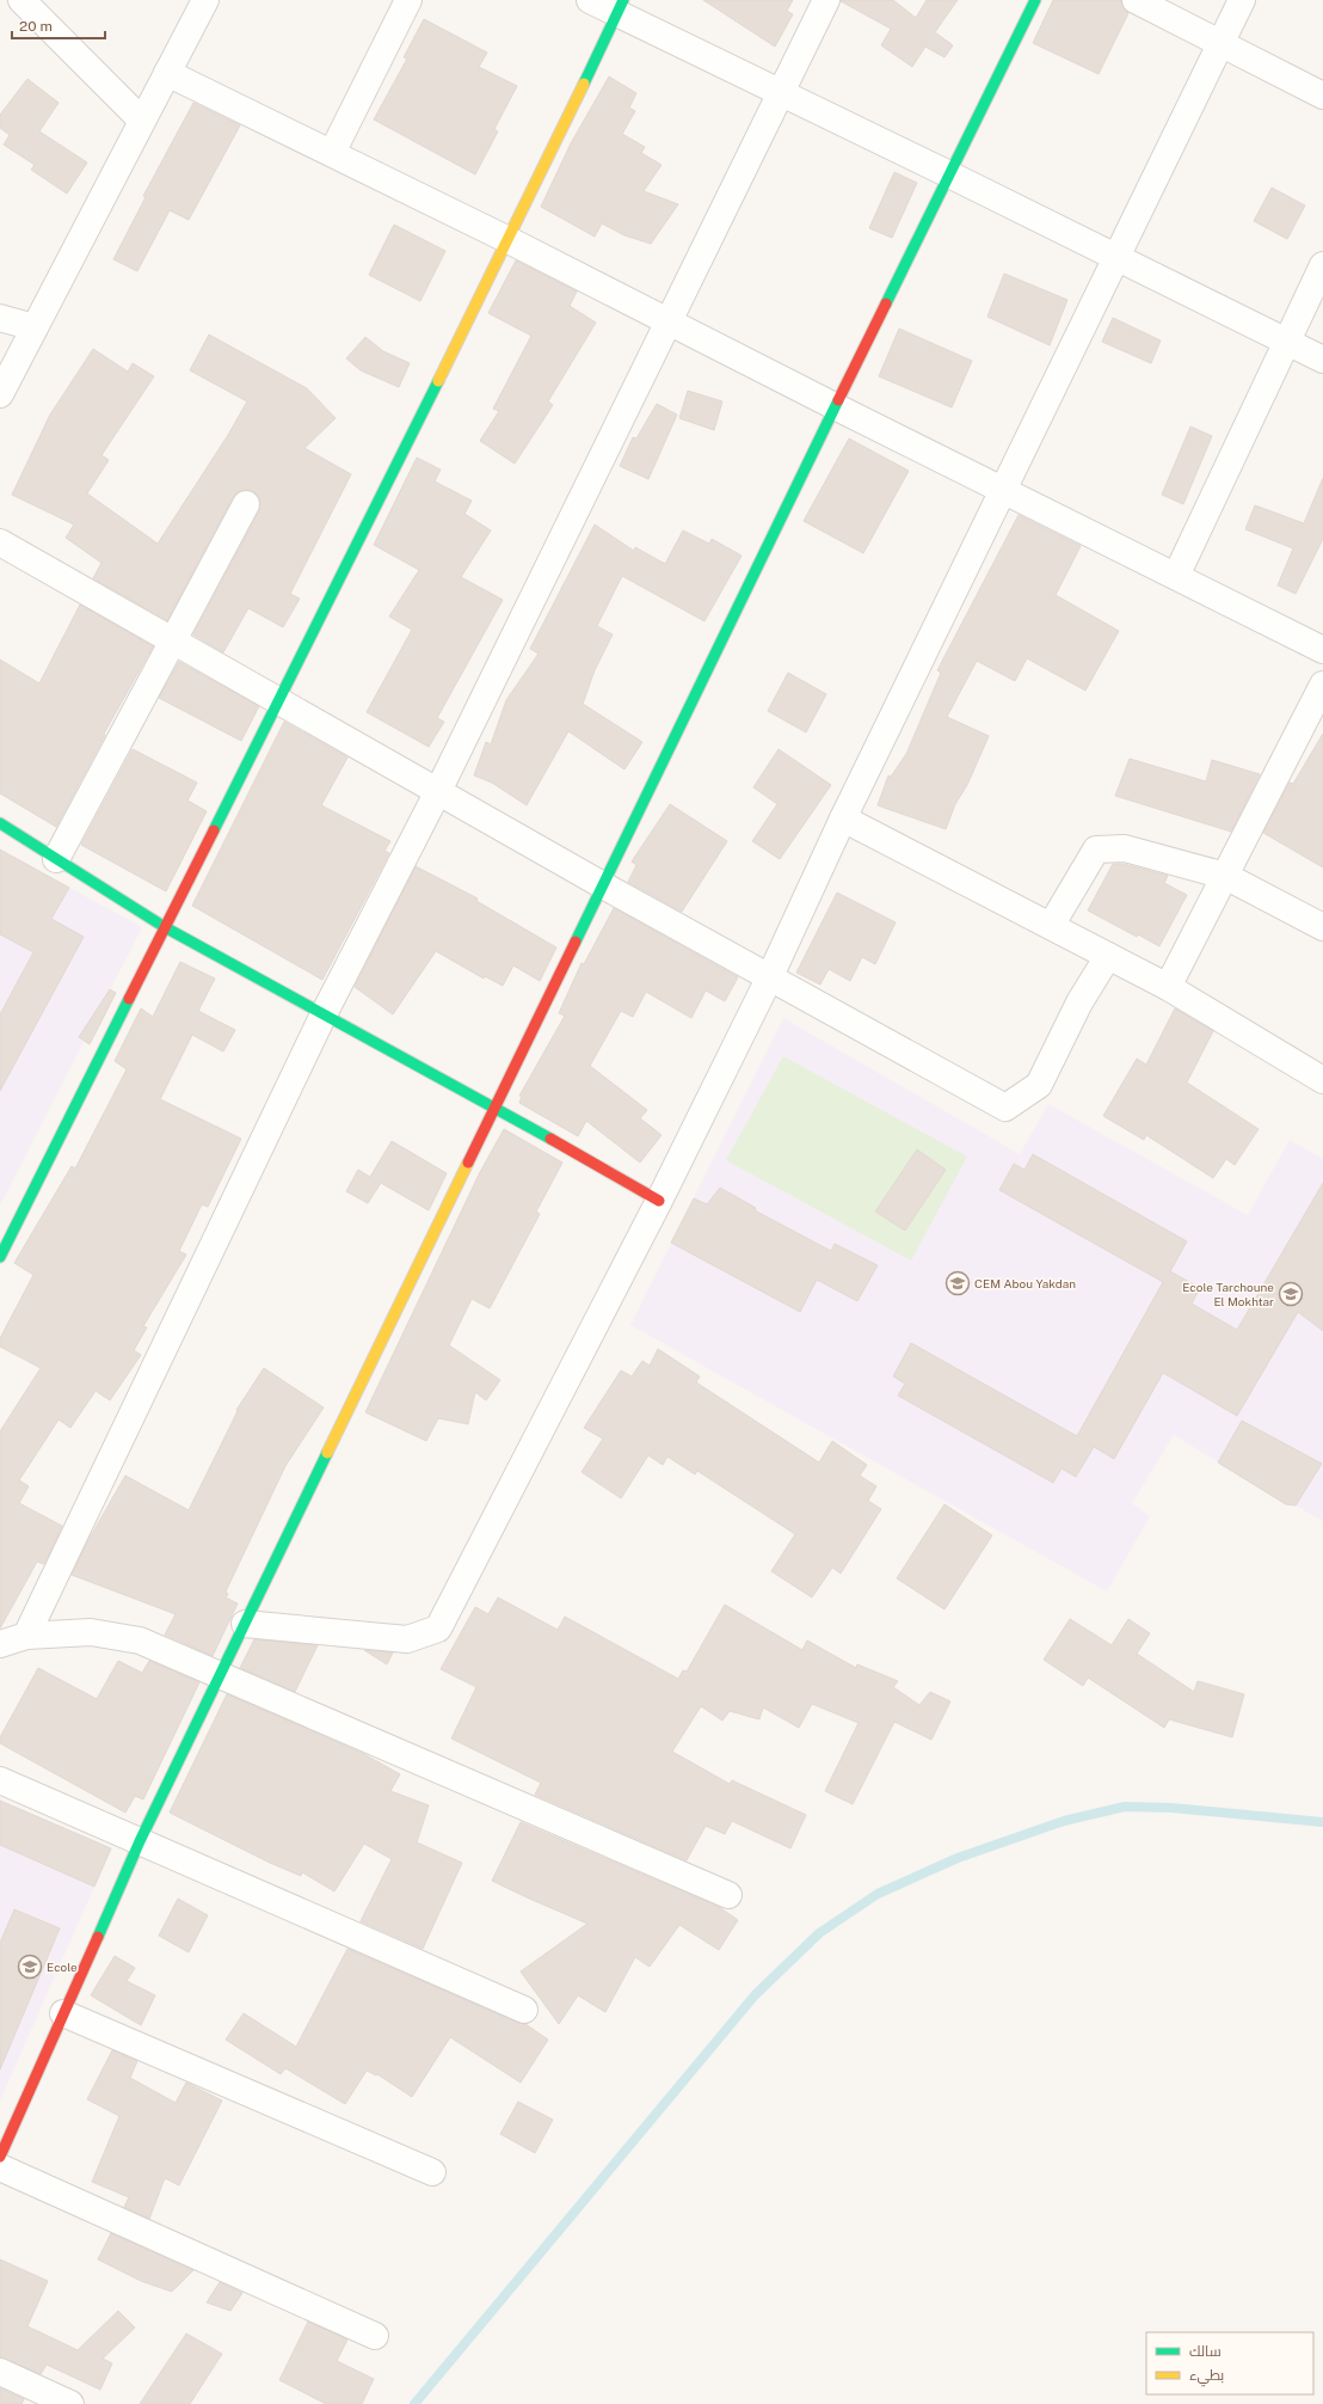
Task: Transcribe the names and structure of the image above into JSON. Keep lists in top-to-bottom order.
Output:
{
  "places": {
    "school or university": ["CEM Abou Yakdan", "Ecole Tarchoune El Mokhtar", "Ecole"]
  },
  "legend": ["سالك", "بطيء"],
  "scale_bar": "20 m"
}
